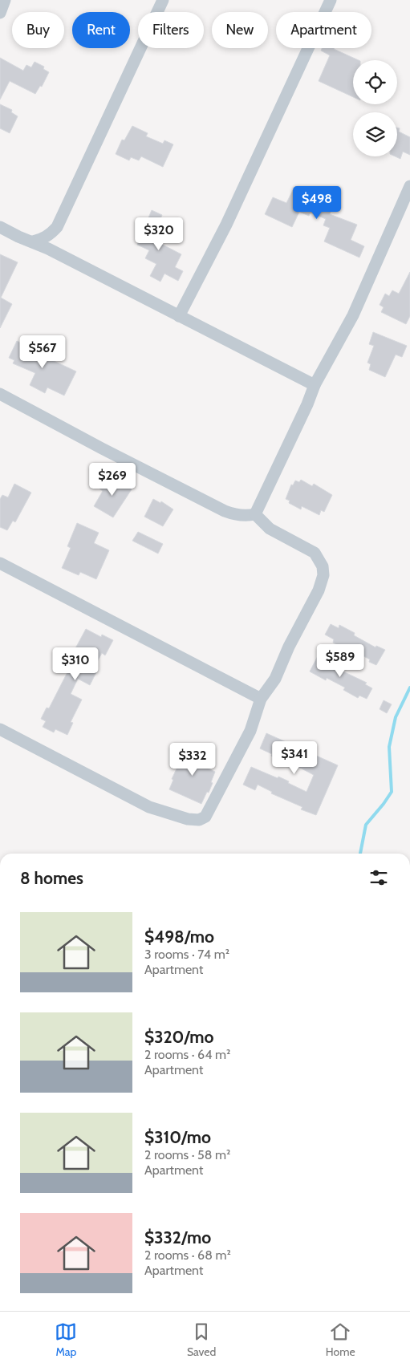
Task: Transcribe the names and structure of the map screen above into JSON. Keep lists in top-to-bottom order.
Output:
{
  "page": {
    "chip": [
      "Buy",
      "Rent",
      "Filters",
      "New",
      "Apartment"
    ],
    "price": [
      "$498",
      "$320",
      "$567",
      "$269",
      "$589",
      "$310",
      "$341",
      "$332"
    ],
    "heading": "8 homes",
    "list": [
      {
        "name": "$498/mo",
        "note": "3 rooms · 74 m² · Apartment"
      },
      {
        "name": "$320/mo",
        "note": "2 rooms · 64 m² · Apartment"
      },
      {
        "name": "$310/mo",
        "note": "2 rooms · 58 m² · Apartment"
      },
      {
        "name": "$332/mo",
        "note": "2 rooms · 68 m² · Apartment"
      }
    ],
    "tabs": ["Map", "Saved", "Home"]
  }
}
